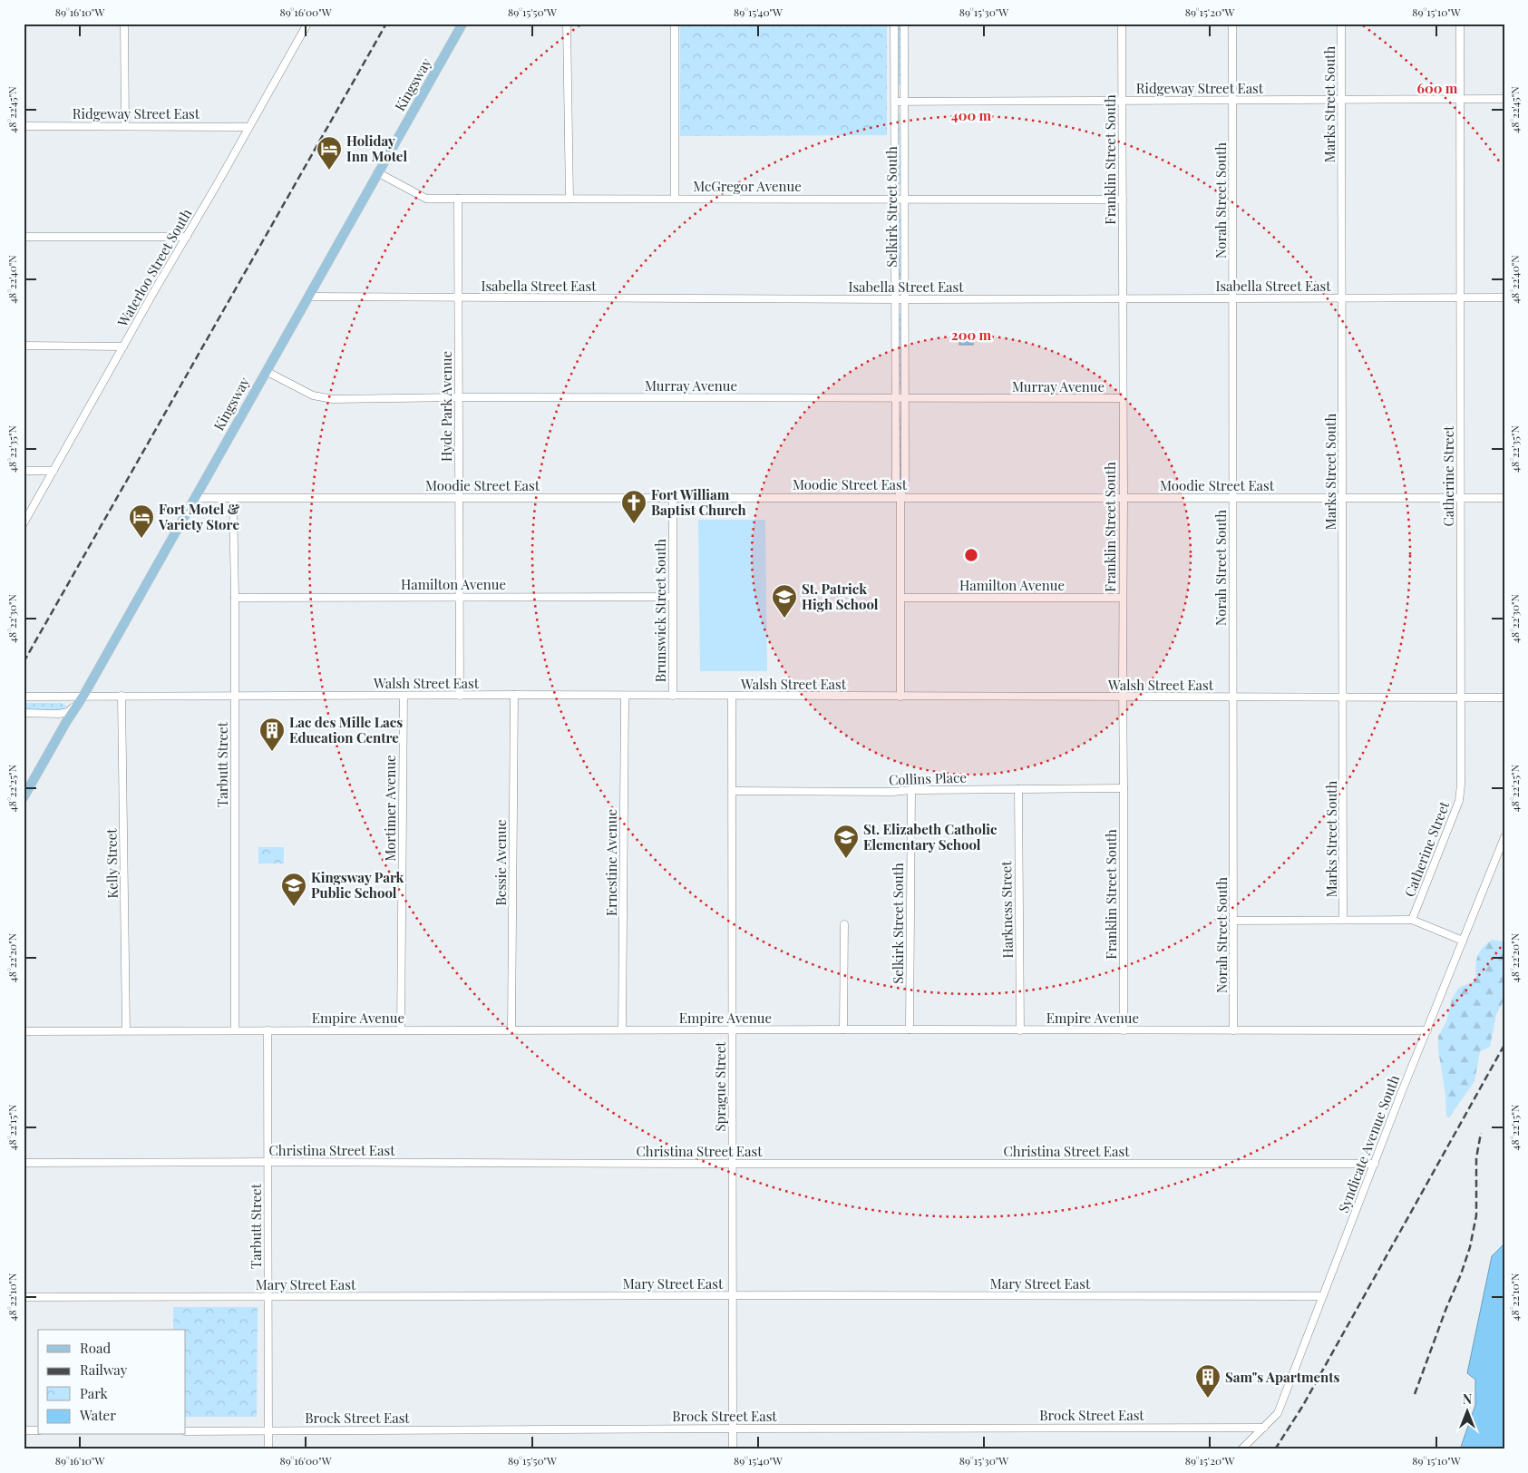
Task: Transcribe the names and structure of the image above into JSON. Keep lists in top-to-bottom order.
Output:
{
  "streets": {
    "main road": ["Kingsway"],
    "street": [
      "Ridgeway Street East",
      "Marks Street South",
      "Franklin Street South",
      "McGregor Avenue",
      "Norah Street South",
      "Selkirk Street South",
      "Waterloo Street South",
      "Isabella Street East",
      "Murray Avenue",
      "Hyde Park Avenue",
      "Catherine Street",
      "Moodie Street East",
      "Hamilton Avenue",
      "Brunswick Street South",
      "Walsh Street East",
      "Tarbutt Street",
      "Collins Place",
      "Mortimer Avenue",
      "Bessie Avenue",
      "Ernestine Avenue",
      "Kelly Street",
      "Harkness Street",
      "Empire Avenue",
      "Sprague Street",
      "Syndicate Avenue South",
      "Christina Street East",
      "Mary Street East",
      "Brock Street East"
    ]
  },
  "crossings": [
    ["Kingsway", "McGregor Avenue"],
    ["Kingsway", "Isabella Street East"],
    ["Kingsway", "Murray Avenue"],
    ["Kingsway", "Moodie Street East"],
    ["Kingsway", "Walsh Street East"],
    ["Ridgeway Street East", "Marks Street South"],
    ["Ridgeway Street East", "Franklin Street South"],
    ["Ridgeway Street East", "Norah Street South"],
    ["Ridgeway Street East", "Selkirk Street South"],
    ["Ridgeway Street East", "Waterloo Street South"],
    ["Ridgeway Street East", "Catherine Street"],
    ["Marks Street South", "Isabella Street East"],
    ["Marks Street South", "Moodie Street East"],
    ["Marks Street South", "Walsh Street East"],
    ["Franklin Street South", "McGregor Avenue"],
    ["Franklin Street South", "Isabella Street East"],
    ["Franklin Street South", "Murray Avenue"],
    ["Franklin Street South", "Moodie Street East"],
    ["Franklin Street South", "Hamilton Avenue"],
    ["Franklin Street South", "Walsh Street East"],
    ["Franklin Street South", "Collins Place"],
    ["Franklin Street South", "Empire Avenue"],
    ["McGregor Avenue", "Selkirk Street South"],
    ["McGregor Avenue", "Hyde Park Avenue"],
    ["Norah Street South", "Isabella Street East"],
    ["Norah Street South", "Moodie Street East"],
    ["Norah Street South", "Walsh Street East"],
    ["Norah Street South", "Empire Avenue"],
    ["Selkirk Street South", "Isabella Street East"],
    ["Selkirk Street South", "Murray Avenue"],
    ["Selkirk Street South", "Moodie Street East"],
    ["Selkirk Street South", "Hamilton Avenue"],
    ["Selkirk Street South", "Walsh Street East"],
    ["Selkirk Street South", "Collins Place"],
    ["Selkirk Street South", "Empire Avenue"],
    ["Isabella Street East", "Hyde Park Avenue"],
    ["Isabella Street East", "Catherine Street"],
    ["Murray Avenue", "Hyde Park Avenue"],
    ["Hyde Park Avenue", "Moodie Street East"],
    ["Hyde Park Avenue", "Hamilton Avenue"],
    ["Hyde Park Avenue", "Walsh Street East"],
    ["Catherine Street", "Moodie Street East"],
    ["Catherine Street", "Walsh Street East"],
    ["Moodie Street East", "Brunswick Street South"],
    ["Moodie Street East", "Tarbutt Street"],
    ["Hamilton Avenue", "Brunswick Street South"],
    ["Hamilton Avenue", "Tarbutt Street"],
    ["Brunswick Street South", "Walsh Street East"],
    ["Walsh Street East", "Tarbutt Street"],
    ["Walsh Street East", "Mortimer Avenue"],
    ["Walsh Street East", "Bessie Avenue"],
    ["Walsh Street East", "Ernestine Avenue"],
    ["Walsh Street East", "Kelly Street"],
    ["Walsh Street East", "Sprague Street"],
    ["Tarbutt Street", "Empire Avenue"],
    ["Tarbutt Street", "Christina Street East"],
    ["Tarbutt Street", "Mary Street East"],
    ["Tarbutt Street", "Brock Street East"],
    ["Collins Place", "Harkness Street"],
    ["Collins Place", "Sprague Street"],
    ["Mortimer Avenue", "Empire Avenue"],
    ["Bessie Avenue", "Empire Avenue"],
    ["Ernestine Avenue", "Empire Avenue"],
    ["Kelly Street", "Empire Avenue"],
    ["Harkness Street", "Empire Avenue"],
    ["Empire Avenue", "Sprague Street"],
    ["Empire Avenue", "Syndicate Avenue South"],
    ["Sprague Street", "Christina Street East"],
    ["Sprague Street", "Mary Street East"],
    ["Sprague Street", "Brock Street East"],
    ["Syndicate Avenue South", "Christina Street East"],
    ["Syndicate Avenue South", "Mary Street East"],
    ["Syndicate Avenue South", "Brock Street East"]
  ],
  "places": {
    "hotel": ["Holiday Inn Motel", "Fort Motel & Variety Store"],
    "church": ["Fort William Baptist Church"],
    "school or university": ["St. Patrick High School", "St. Elizabeth Catholic Elementary School", "Kingsway Park Public School"],
    "building": ["Lac des Mille Lacs Education Centre", "Sam\"s Apartments"]
  },
  "legend": [
    "Road",
    "Railway",
    "Park",
    "Water"
  ],
  "north": "top",
  "coordinates": [
    "89°16'10\"W",
    "89°16'00\"W",
    "89°15'50\"W",
    "89°15'40\"W",
    "89°15'30\"W",
    "89°15'20\"W",
    "89°15'10\"W",
    "48°22'45\"N",
    "48°22'40\"N",
    "48°22'35\"N",
    "48°22'30\"N",
    "48°22'25\"N",
    "48°22'20\"N",
    "48°22'15\"N",
    "48°22'10\"N"
  ],
  "rings": ["600 m", "400 m", "200 m"]
}
